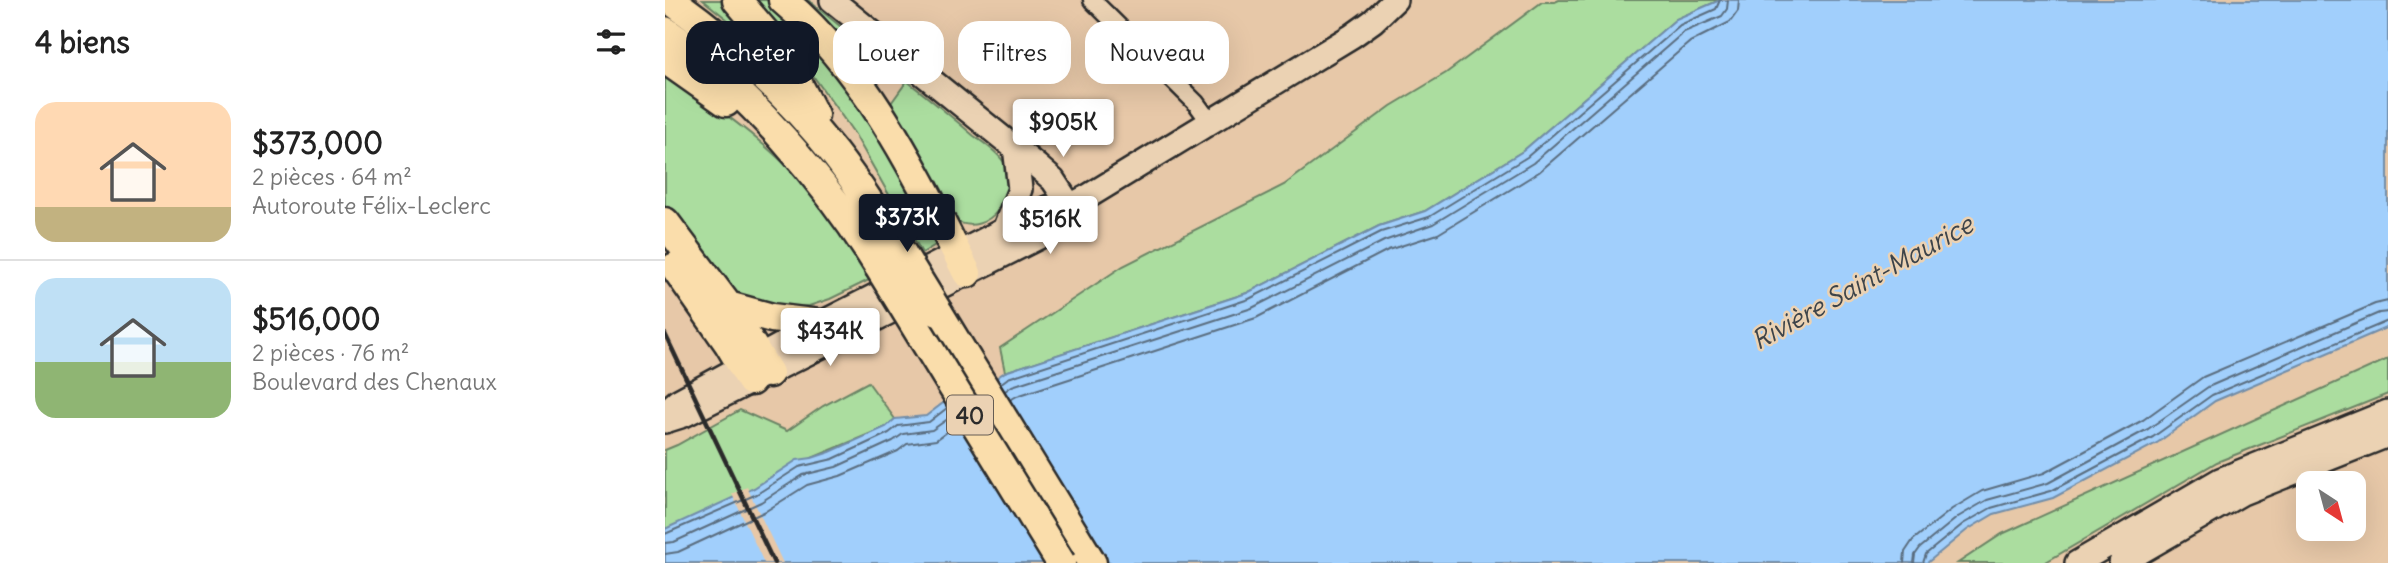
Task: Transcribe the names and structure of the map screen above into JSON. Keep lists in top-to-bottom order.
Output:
{
  "streets": {
    "highway": ["40"]
  },
  "water": ["Rivière Saint-Maurice"],
  "north": "bottom right",
  "page": {
    "heading": "4 biens",
    "chip": [
      "Acheter",
      "Louer",
      "Filtres",
      "Nouveau"
    ],
    "list": [
      {
        "name": "$373,000",
        "note": "2 pièces · 64 m² · Autoroute Félix-Leclerc"
      },
      {
        "name": "$516,000",
        "note": "2 pièces · 76 m² · Boulevard des Chenaux"
      }
    ],
    "price": [
      "$905K",
      "$373K",
      "$516K",
      "$434K"
    ]
  }
}
